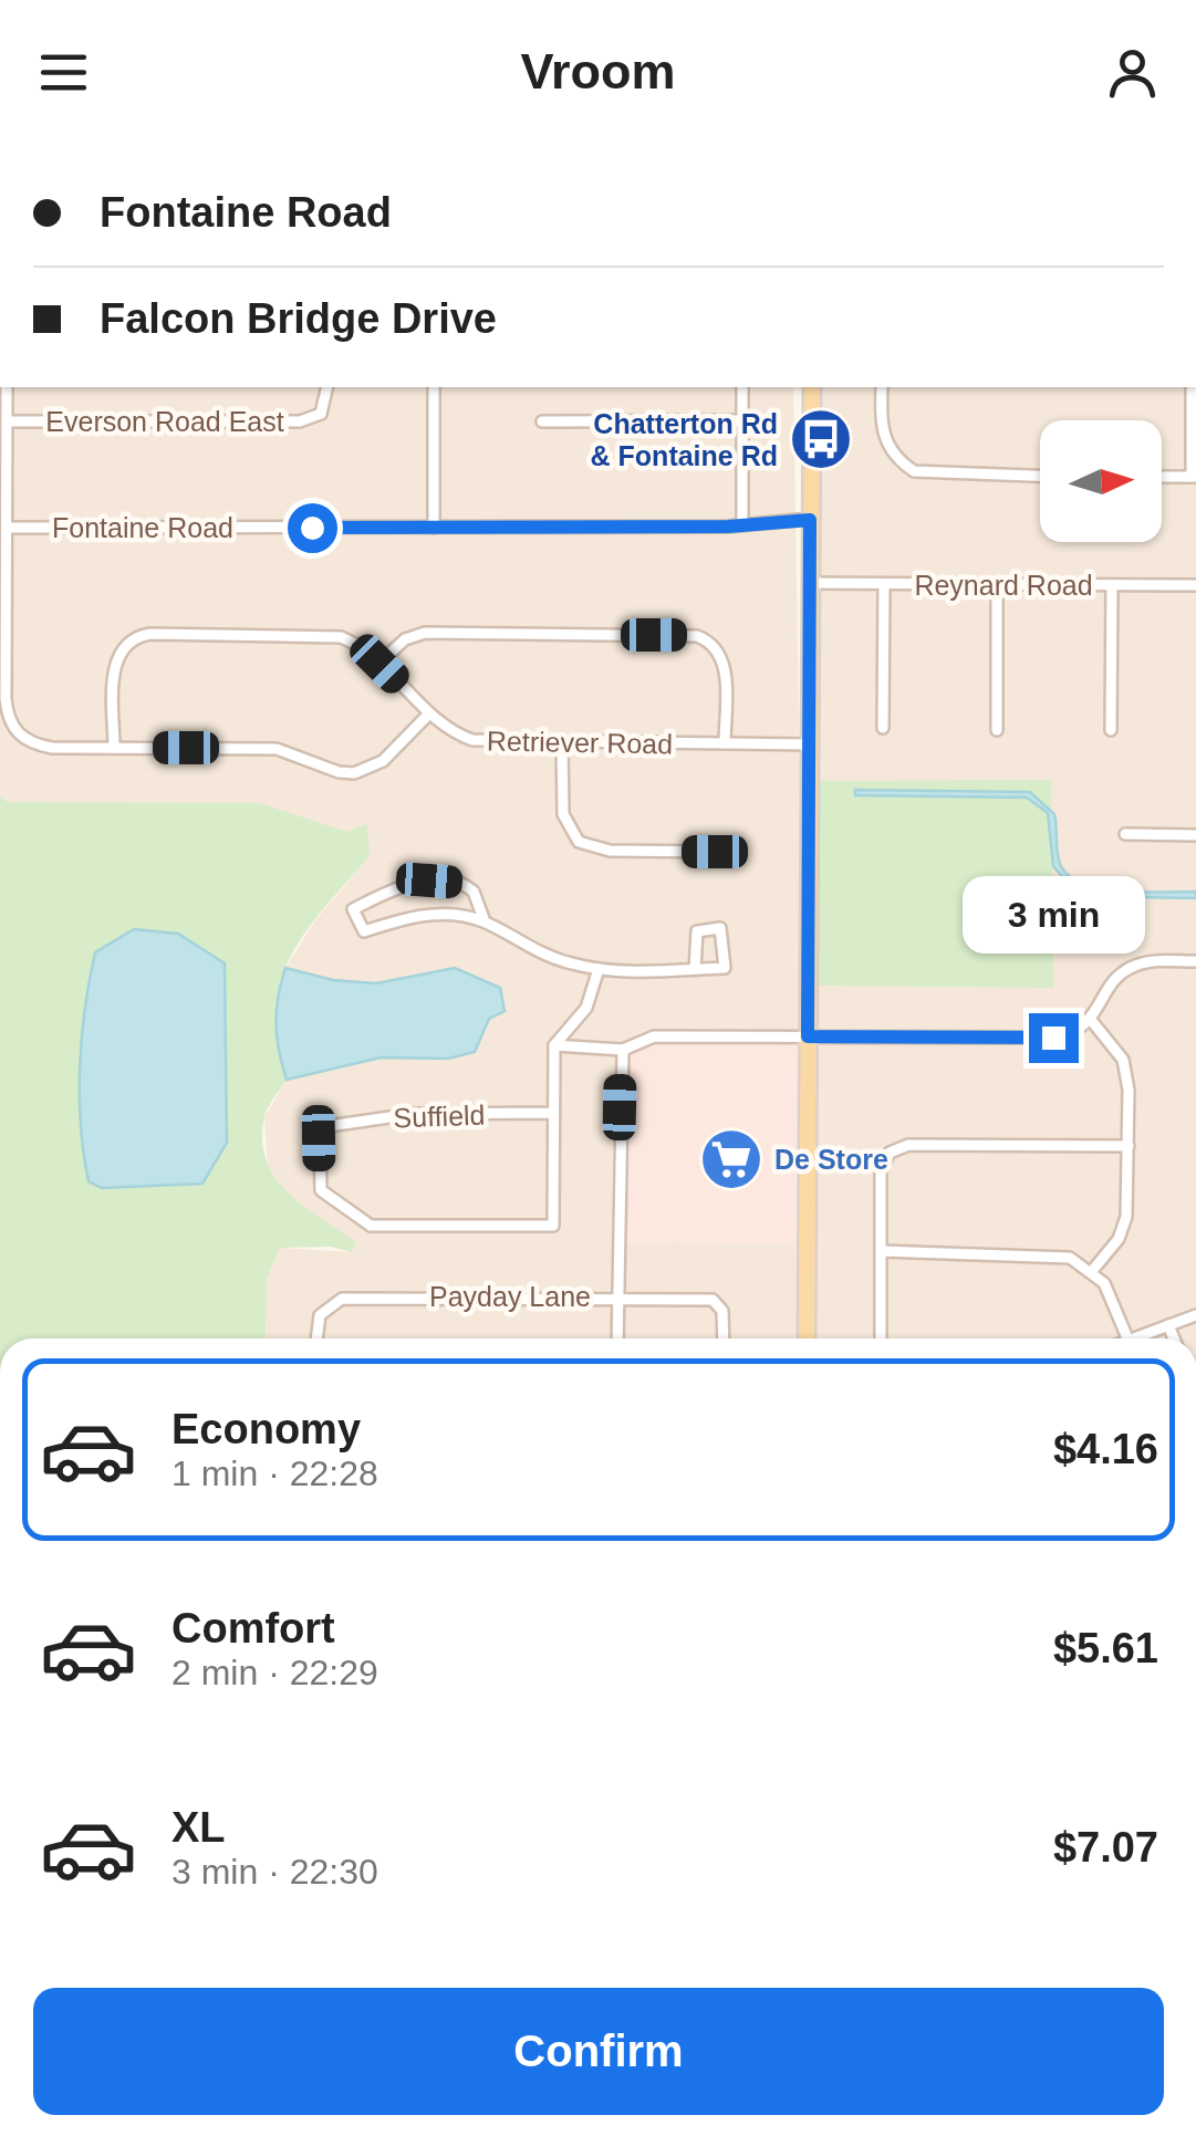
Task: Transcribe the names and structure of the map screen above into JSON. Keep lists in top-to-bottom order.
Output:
{
  "streets": {
    "street": [
      "Everson Road East",
      "Fontaine Road",
      "Reynard Road",
      "Retriever Road",
      "Suffield",
      "Payday Lane"
    ]
  },
  "places": {
    "bus stop": ["Chatterton Rd & Fontaine Rd"],
    "supermarket": ["De Store"]
  },
  "north": "right",
  "page": {
    "header": "Vroom",
    "banner": ["Fontaine Road", "Falcon Bridge Drive"],
    "bubble": "3 min",
    "list": [
      {
        "name": "Economy",
        "note": "1 min · 22:28",
        "value": "$4.16"
      },
      {
        "name": "Comfort",
        "note": "2 min · 22:29",
        "value": "$5.61"
      },
      {
        "name": "XL",
        "note": "3 min · 22:30",
        "value": "$7.07"
      }
    ],
    "buttons": "Confirm"
  }
}
